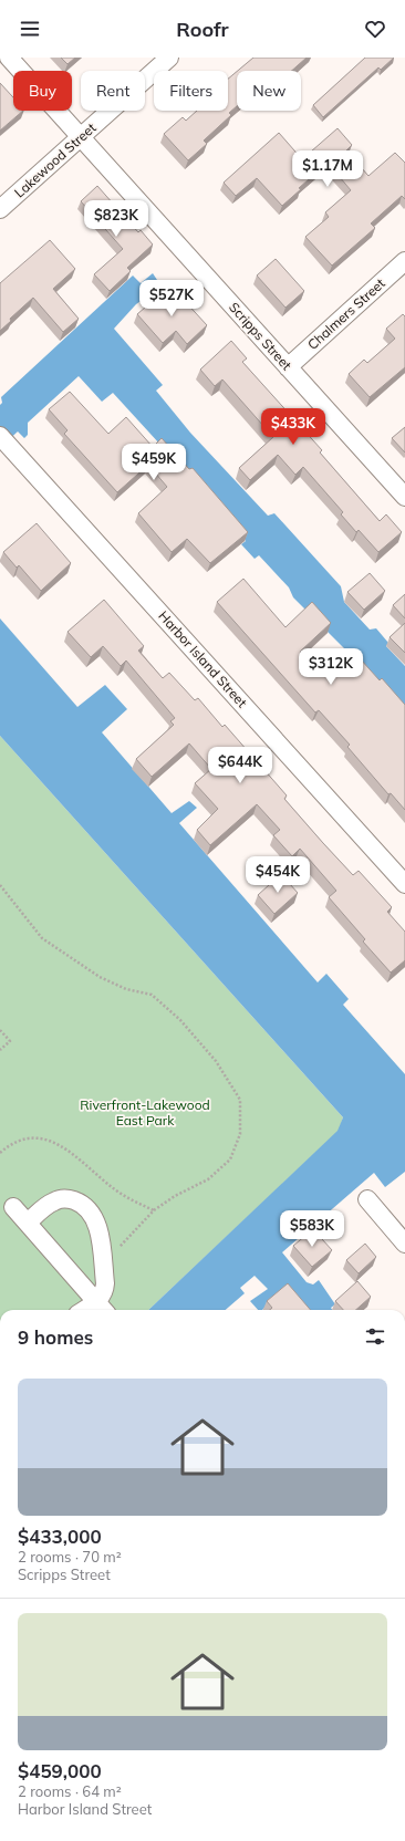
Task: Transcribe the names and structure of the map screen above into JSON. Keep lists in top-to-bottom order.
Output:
{
  "streets": {
    "street": [
      "Lakewood Street",
      "Chalmers Street",
      "Scripps Street",
      "Harbor Island Street"
    ]
  },
  "crossings": [
    ["Lakewood Street", "Scripps Street"],
    ["Chalmers Street", "Scripps Street"]
  ],
  "parks": ["Riverfront-Lakewood East Park"],
  "page": {
    "header": "Roofr",
    "chip": [
      "Buy",
      "Rent",
      "Filters",
      "New"
    ],
    "price": [
      "$1.17M",
      "$823K",
      "$527K",
      "$433K",
      "$459K",
      "$312K",
      "$644K",
      "$454K",
      "$583K"
    ],
    "heading": "9 homes",
    "list": [
      {
        "name": "$433,000",
        "note": "2 rooms · 70 m² · Scripps Street"
      },
      {
        "name": "$459,000",
        "note": "2 rooms · 64 m² · Harbor Island Street"
      }
    ]
  }
}
